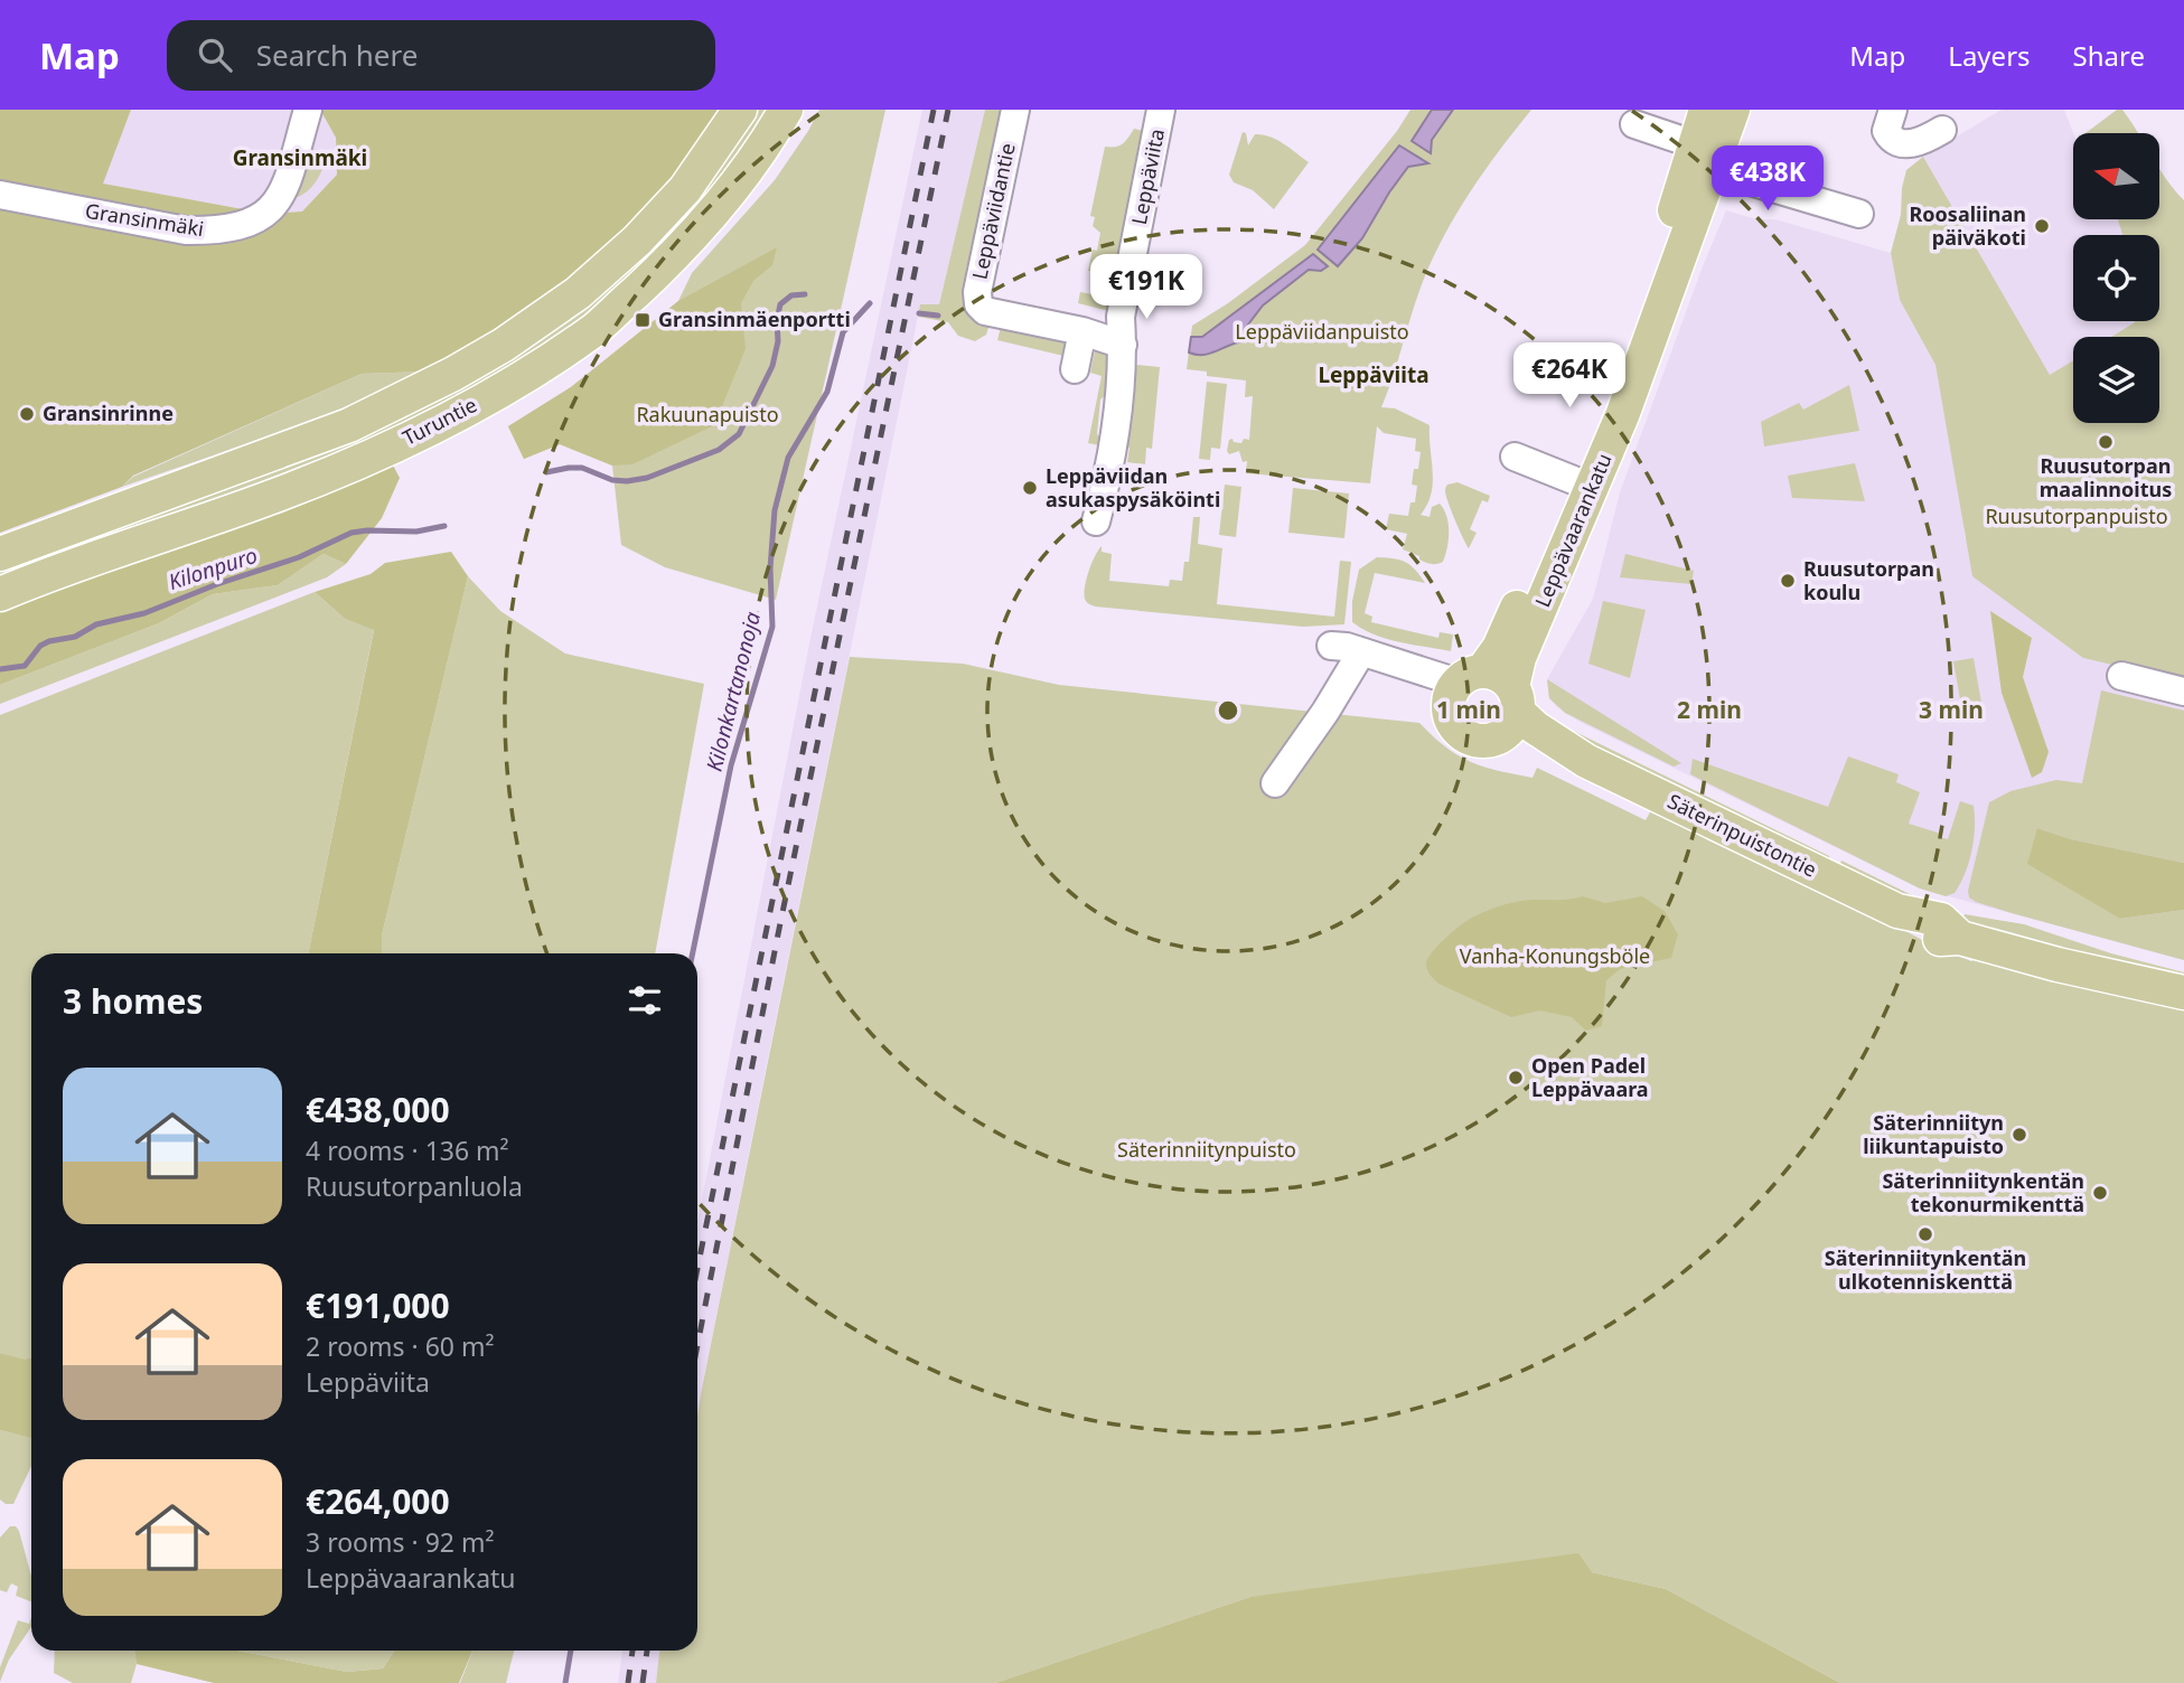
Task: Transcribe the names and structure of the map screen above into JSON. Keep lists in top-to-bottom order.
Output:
{
  "streets": {
    "main road": ["Turuntie", "Leppävaarankatu", "Säterinpuistontie"],
    "street": ["Leppäviita", "Leppäviidantie", "Gransinmäki"]
  },
  "crossings": [
    ["Leppävaarankatu", "Säterinpuistontie"]
  ],
  "districts": ["Gransinmäki", "Leppäviita"],
  "water": ["Kilonpuro", "Kilonkartanonoja"],
  "parks": [
    "Leppäviidanpuisto",
    "Rakuunapuisto",
    "Ruusutorpanpuisto",
    "Vanha-Konungsböle",
    "Säterinniitynpuisto"
  ],
  "places": {
    "other": [
      "Roosaliinan päiväkoti",
      "Gransinrinne",
      "Ruusutorpan maalinnoitus",
      "Leppäviidan asukaspysäköinti",
      "Ruusutorpan koulu",
      "Open Padel Leppävaara",
      "Säterinniityn liikuntapuisto",
      "Säterinniitynkentän tekonurmikenttä",
      "Säterinniitynkentän ulkotenniskenttä"
    ],
    "transit": ["Gransinmäenportti"]
  },
  "north": "left",
  "page": {
    "header": "Map",
    "search": "Search here",
    "nav": ["Map", "Layers", "Share"],
    "price": ["€438K", "€191K", "€264K"],
    "heading": "3 homes",
    "list": [
      {
        "name": "€438,000",
        "note": "4 rooms · 136 m² · Ruusutorpanluola"
      },
      {
        "name": "€191,000",
        "note": "2 rooms · 60 m² · Leppäviita"
      },
      {
        "name": "€264,000",
        "note": "3 rooms · 92 m² · Leppävaarankatu"
      }
    ]
  },
  "rings": ["1 min", "2 min", "3 min"]
}
